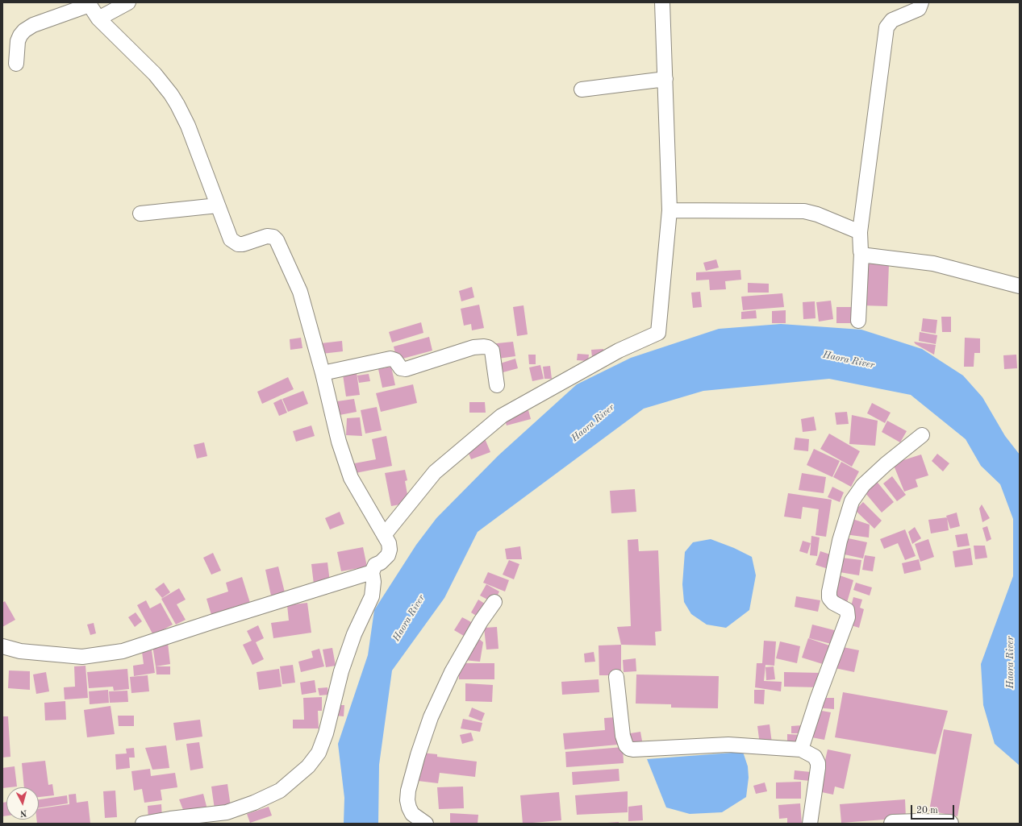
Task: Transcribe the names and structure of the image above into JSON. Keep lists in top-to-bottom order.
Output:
{
  "water": ["Haora River"],
  "scale_bar": "20 m",
  "north": "bottom"
}
